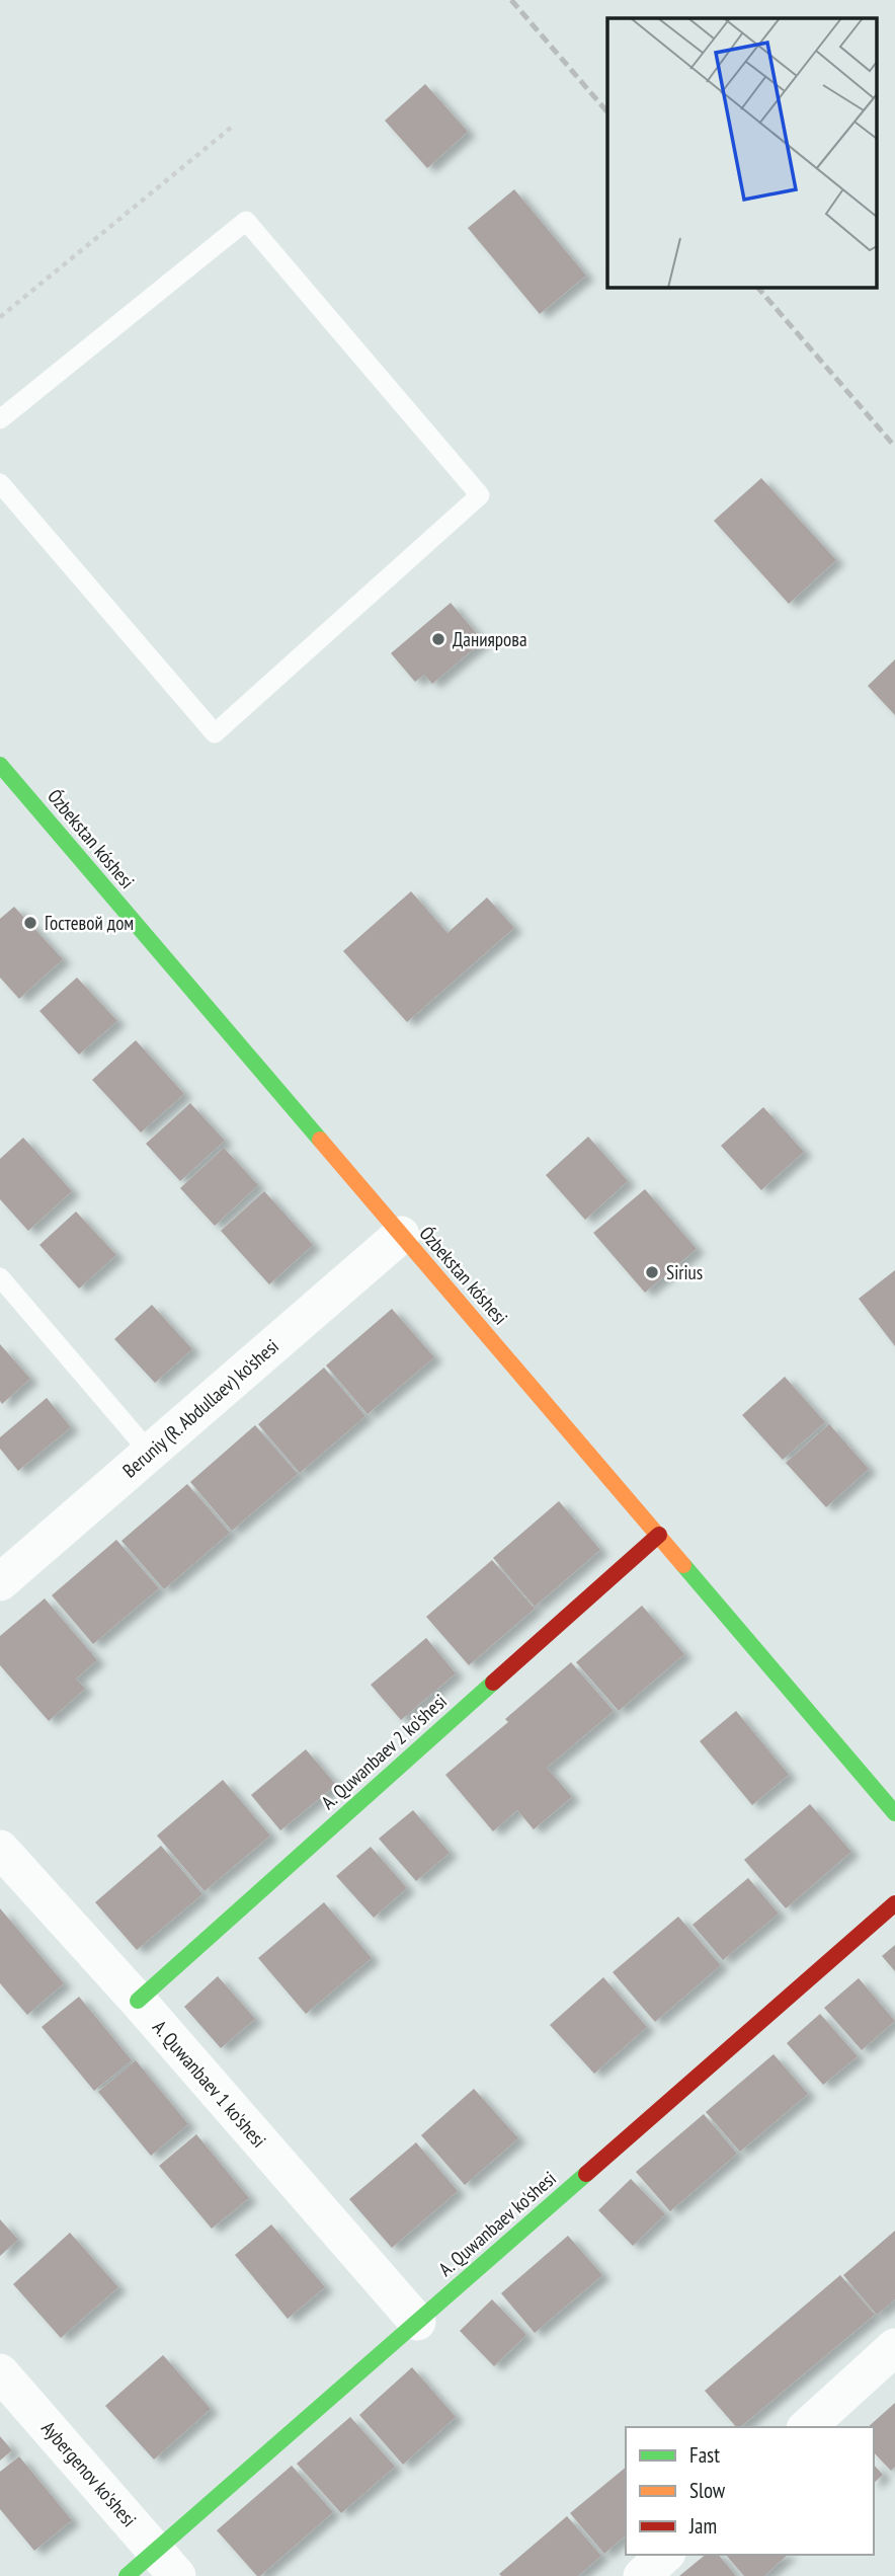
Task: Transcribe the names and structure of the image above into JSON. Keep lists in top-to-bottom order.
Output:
{
  "streets": {
    "street": [
      "Ózbekstan kóshesi",
      "Beruniy (R. Abdullaev) ko'shesi",
      "A. Quwanbaev 2 ko'shesi",
      "A. Quwanbaev 1 ko'shesi",
      "A. Quwanbaev ko'shesi",
      "Aybergenov ko'shesi"
    ]
  },
  "crossings": [
    ["Ózbekstan kóshesi", "Beruniy (R. Abdullaev) ko'shesi"],
    ["Ózbekstan kóshesi", "A. Quwanbaev 2 ko'shesi"],
    ["A. Quwanbaev 2 ko'shesi", "A. Quwanbaev 1 ko'shesi"],
    ["A. Quwanbaev 1 ko'shesi", "A. Quwanbaev ko'shesi"],
    ["A. Quwanbaev ko'shesi", "Aybergenov ko'shesi"]
  ],
  "places": ["Даниярова", "Гостевой дом", "Sirius"],
  "legend": ["Fast", "Slow", "Jam"]
}
